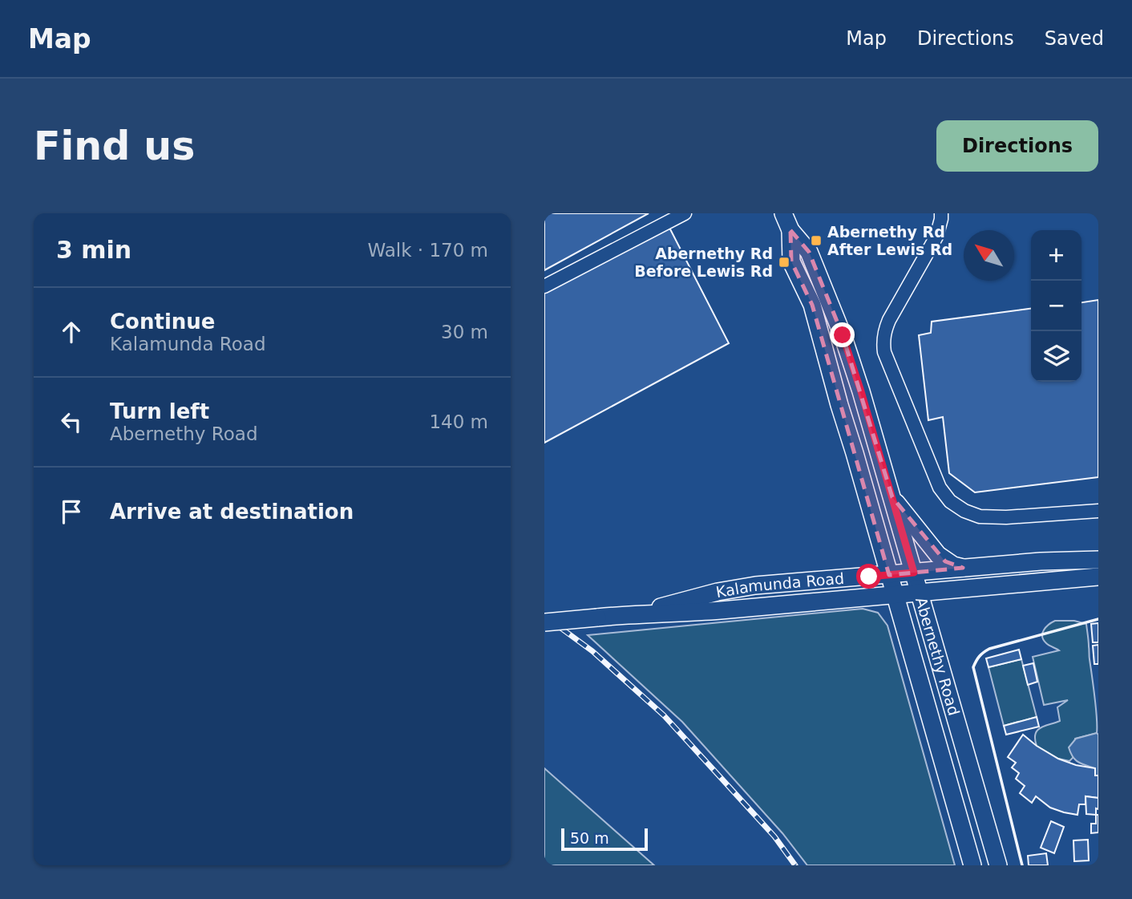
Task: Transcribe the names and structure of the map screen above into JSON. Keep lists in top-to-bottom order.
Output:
{
  "streets": {
    "main road": ["Kalamunda Road", "Abernethy Road"]
  },
  "crossings": [
    ["Kalamunda Road", "Abernethy Road"]
  ],
  "places": {
    "transit": ["Abernethy Rd After Lewis Rd", "Abernethy Rd Before Lewis Rd"]
  },
  "scale_bar": "50 m",
  "north": "top left",
  "page": {
    "header": "Map",
    "nav": ["Map", "Directions", "Saved"],
    "buttons": "Directions",
    "title": "Find us",
    "heading": ["3 min", "Walk · 170 m"],
    "map_buttons": ["+", "−"],
    "list": [
      ["Continue", "Kalamunda Road", "30 m"],
      ["Turn left", "Abernethy Road", "140 m"],
      "Arrive at destination"
    ],
    "scale": "50 m"
  }
}
